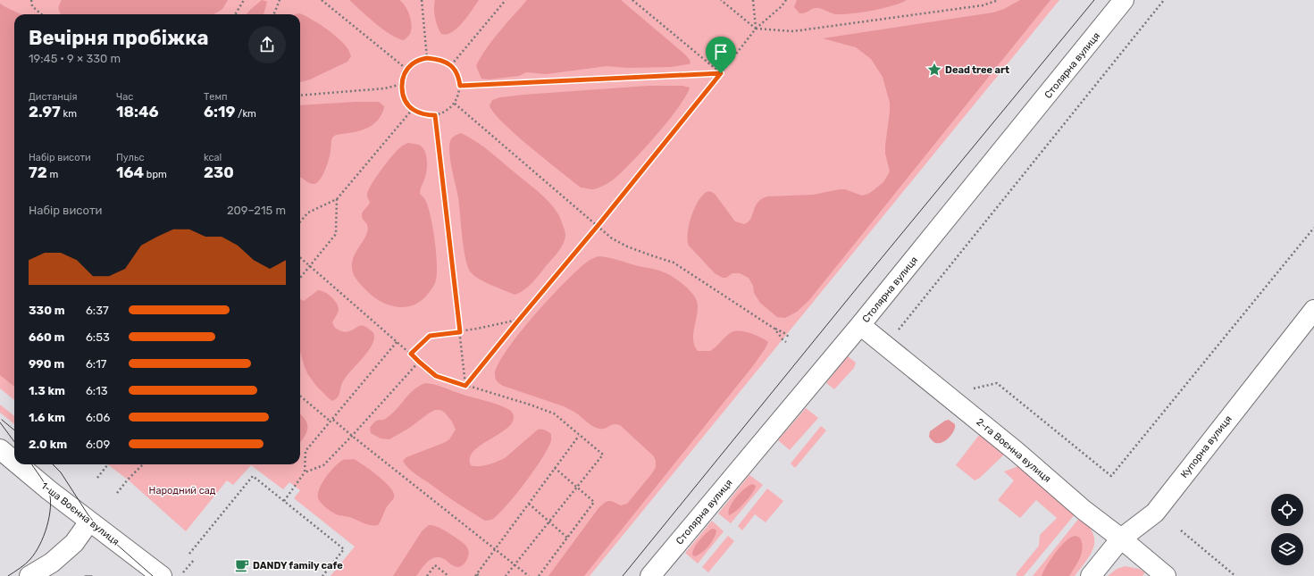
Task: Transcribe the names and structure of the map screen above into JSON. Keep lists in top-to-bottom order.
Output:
{
  "streets": {
    "street": [
      "Столярна вулиця",
      "Купорна вулиця",
      "2-га Воєнна вулиця",
      "1-ша Воєнна вулиця"
    ]
  },
  "crossings": [
    ["Столярна вулиця", "2-га Воєнна вулиця"],
    ["Купорна вулиця", "2-га Воєнна вулиця"]
  ],
  "parks": ["Народний сад"],
  "places": {
    "place": ["Dead tree art"],
    "cafe": ["DANDY family cafe"]
  },
  "page": {
    "heading": ["Вечірня пробіжка", "19:45 · 9 × 330 m"],
    "stats": [
      ["Дистанція", "2.97 km"],
      ["Час", "18:46"],
      ["Темп", "6:19 /km"],
      ["Набір висоти", "72 m"],
      ["Пульс", "164 bpm"],
      ["kcal", "230"]
    ],
    "chart": ["Набір висоти", "209–215 m"],
    "list": [
      {
        "name": "330 m",
        "note": "6:37"
      },
      {
        "name": "660 m",
        "note": "6:53"
      },
      {
        "name": "990 m",
        "note": "6:17"
      },
      {
        "name": "1.3 km",
        "note": "6:13"
      },
      {
        "name": "1.6 km",
        "note": "6:06"
      },
      {
        "name": "2.0 km",
        "note": "6:09"
      }
    ]
  }
}
